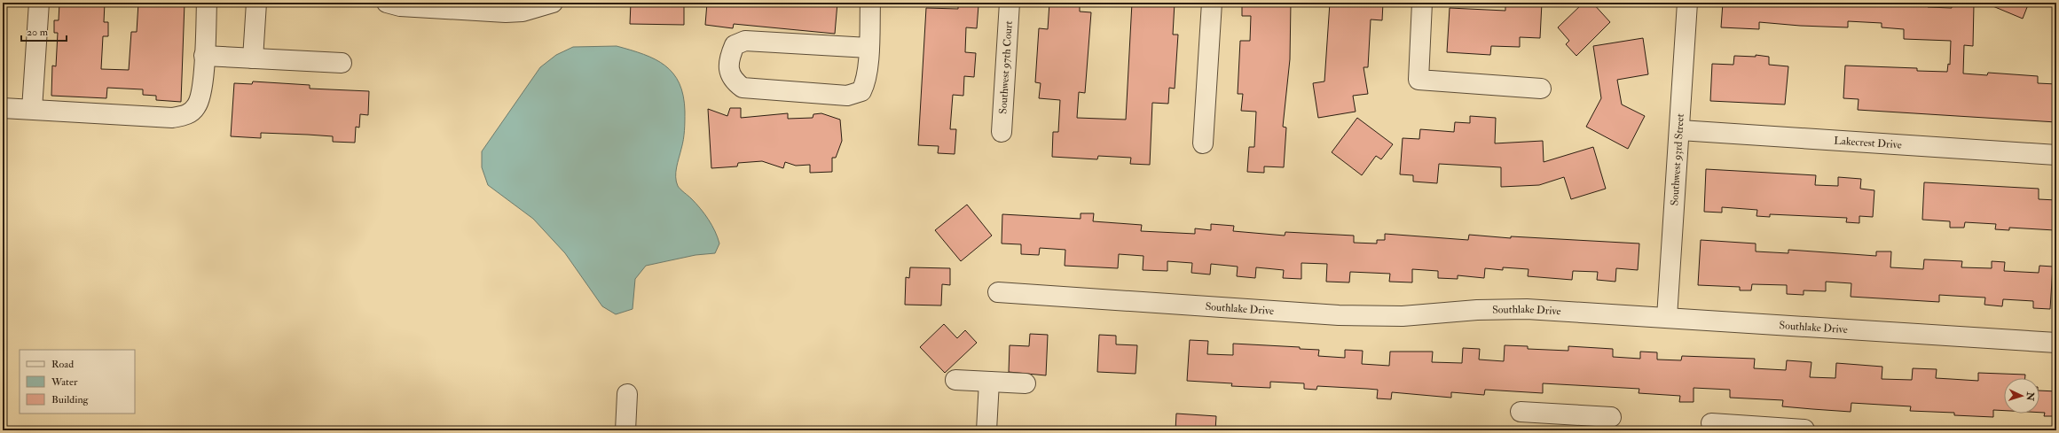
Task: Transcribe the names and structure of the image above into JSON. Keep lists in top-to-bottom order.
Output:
{
  "streets": {
    "street": [
      "Southwest 97th Court",
      "Lakecrest Drive",
      "Southwest 93rd Street",
      "Southlake Drive"
    ]
  },
  "crossings": [
    ["Lakecrest Drive", "Southwest 93rd Street"],
    ["Southwest 93rd Street", "Southlake Drive"]
  ],
  "legend": ["Road", "Water", "Building"],
  "scale_bar": "20 m",
  "north": "right"
}
